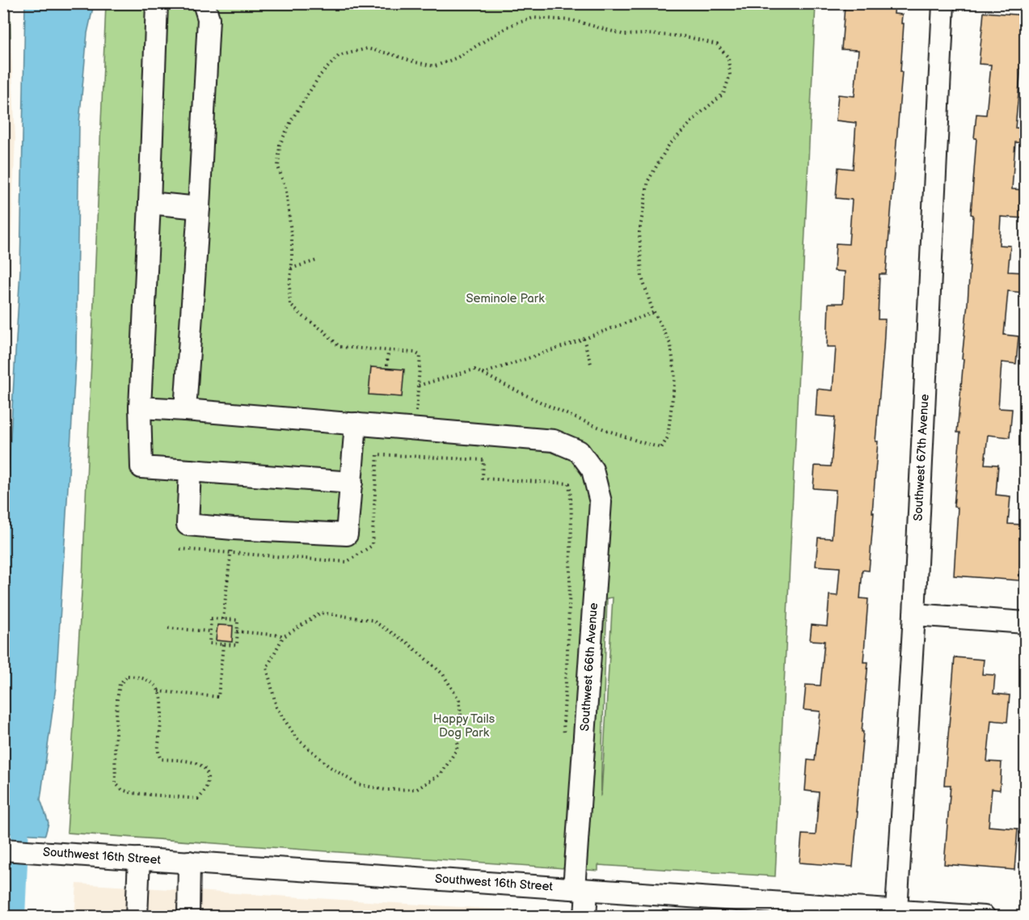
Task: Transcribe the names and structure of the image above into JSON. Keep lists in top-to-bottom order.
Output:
{
  "streets": {
    "street": ["Southwest 67th Avenue", "Southwest 66th Avenue", "Southwest 16th Street"]
  },
  "crossings": [
    ["Southwest 67th Avenue", "Southwest 16th Street"],
    ["Southwest 66th Avenue", "Southwest 16th Street"]
  ],
  "parks": ["Seminole Park", "Happy Tails Dog Park"]
}
